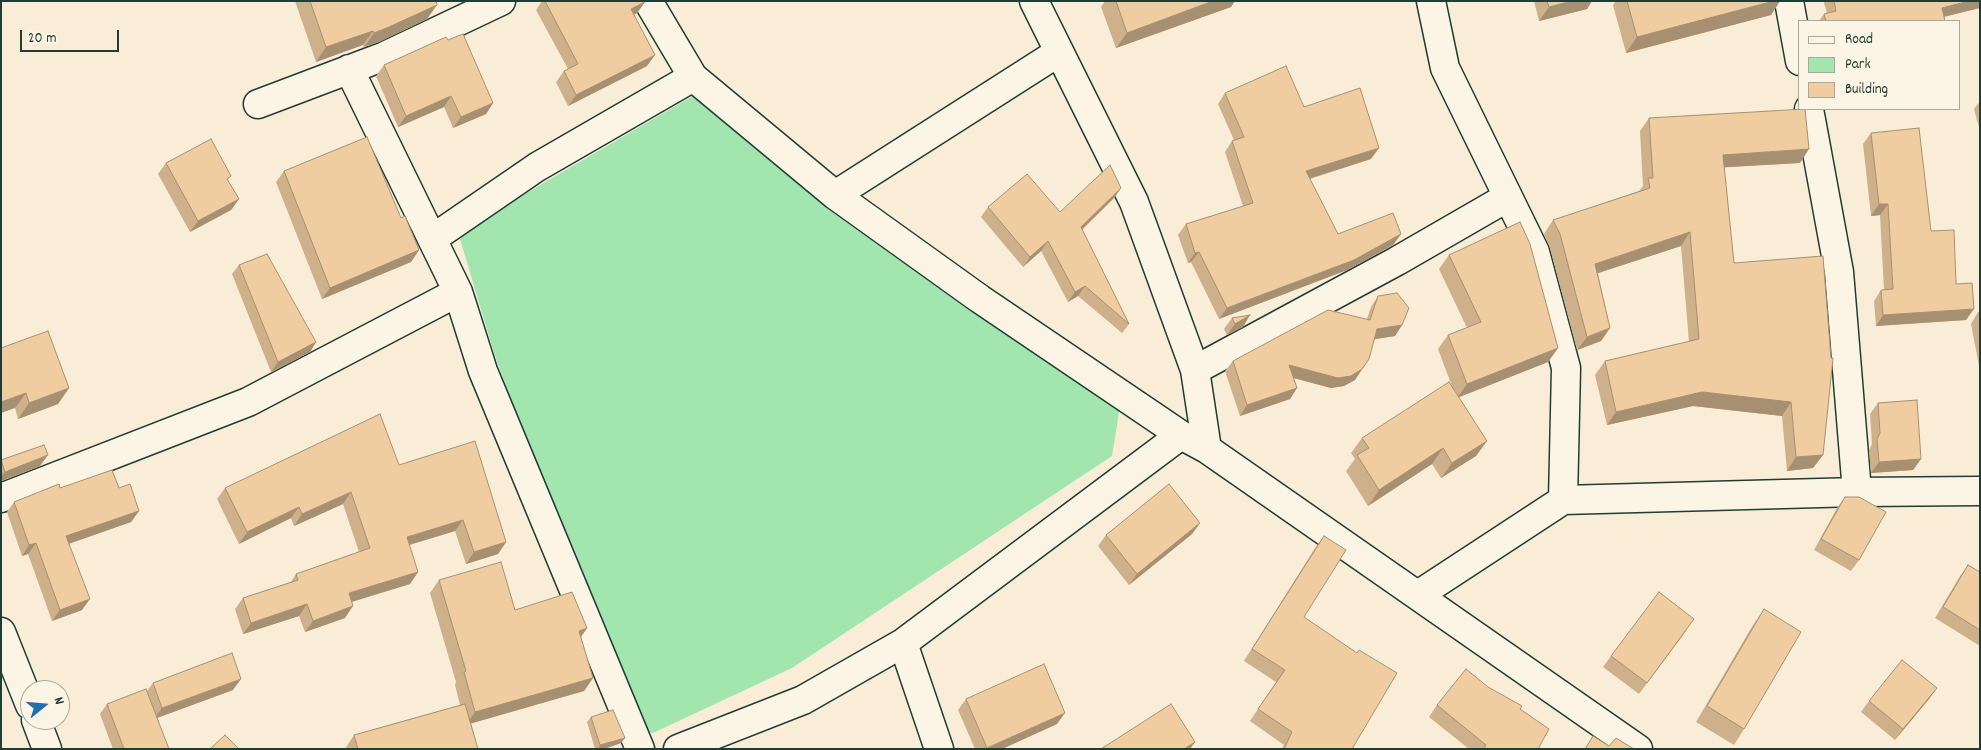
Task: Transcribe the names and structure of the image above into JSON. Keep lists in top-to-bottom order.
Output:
{
  "legend": ["Road", "Park", "Building"],
  "scale_bar": "20 m",
  "north": "right"
}
